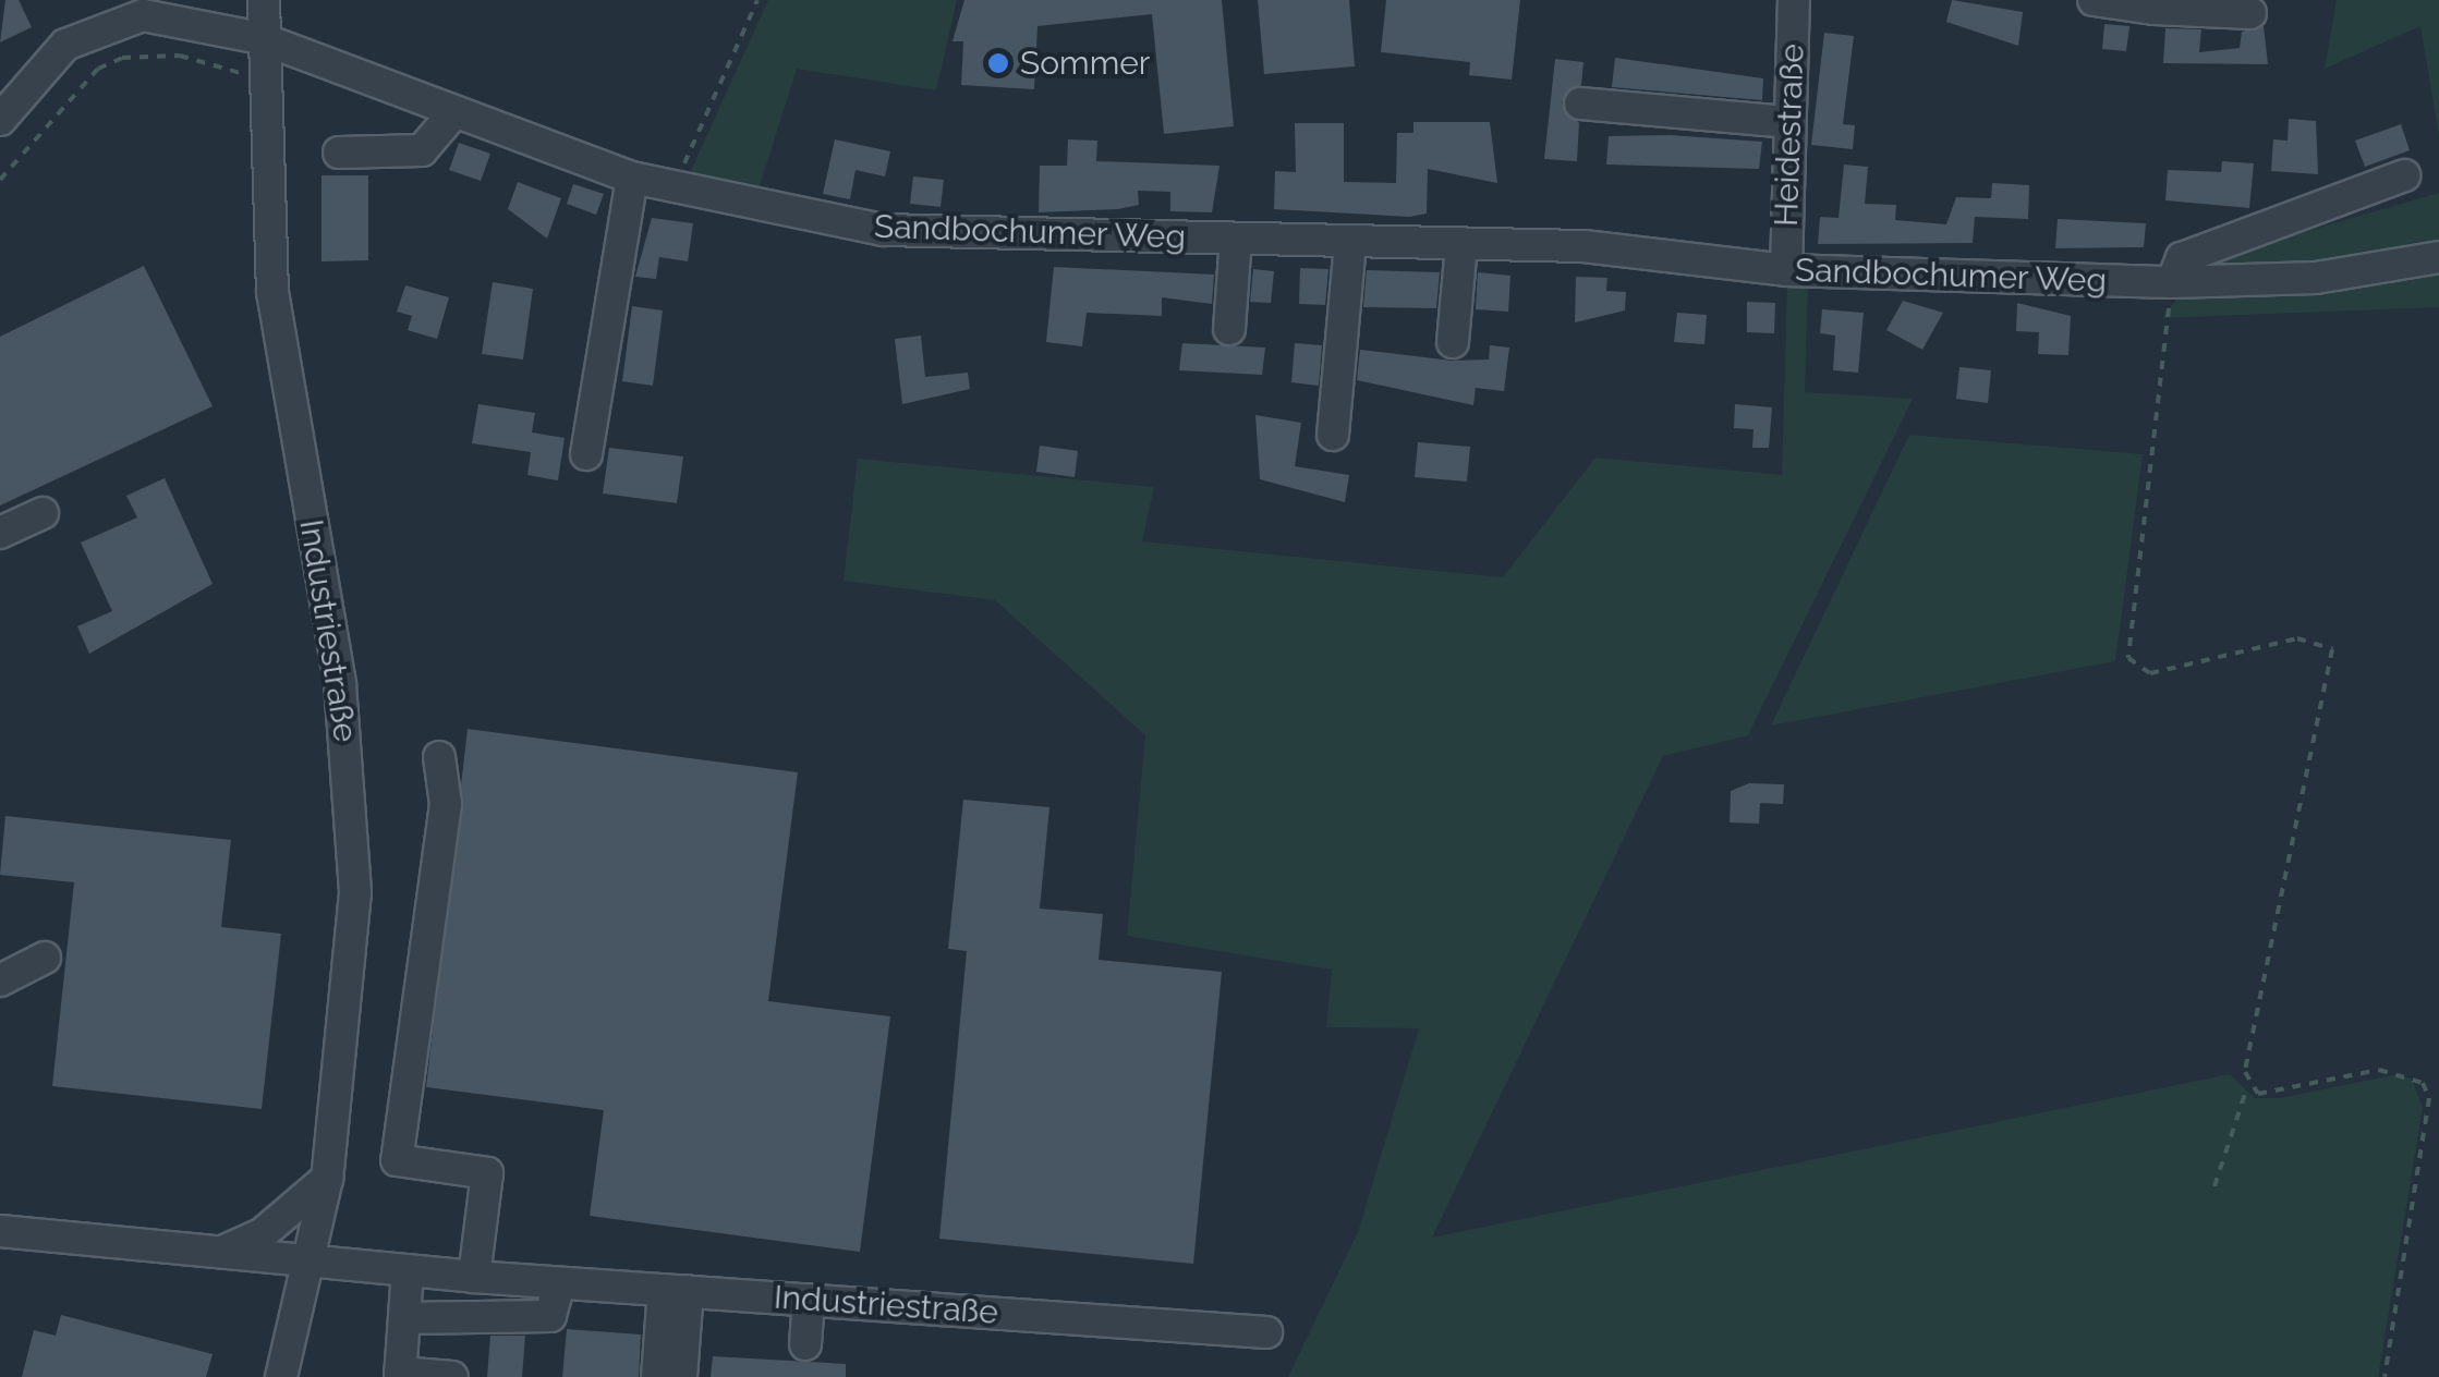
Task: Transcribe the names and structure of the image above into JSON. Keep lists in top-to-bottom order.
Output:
{
  "streets": {
    "street": ["Heidestraße", "Sandbochumer Weg", "Industriestraße"]
  },
  "crossings": [
    ["Heidestraße", "Sandbochumer Weg"],
    ["Sandbochumer Weg", "Industriestraße"]
  ],
  "places": ["Sommer"]
}
